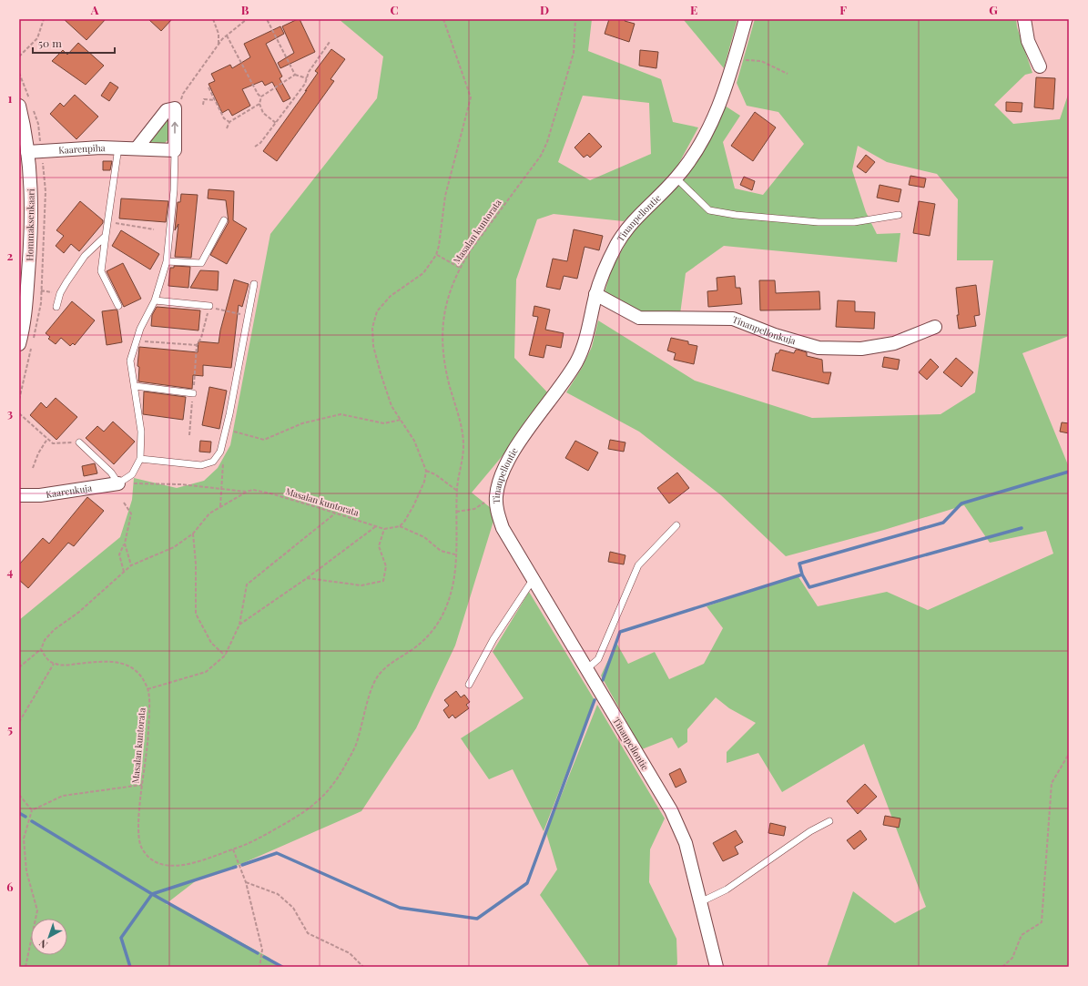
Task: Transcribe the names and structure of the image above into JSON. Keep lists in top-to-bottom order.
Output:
{
  "streets": {
    "street": [
      "Kaarenpiha",
      "Tinanpellontie",
      "Hommaksenkaari",
      "Tinanpellonkuja",
      "Kaarenkuja"
    ],
    "path": ["Masalan kuntorata"]
  },
  "crossings": [
    ["Kaarenpiha", "Hommaksenkaari"],
    ["Tinanpellontie", "Tinanpellonkuja"],
    ["Masalan kuntorata", "Kaarenkuja"]
  ],
  "scale_bar": "50 m",
  "north": "bottom left",
  "grid": {
    "columns": [
      "A",
      "B",
      "C",
      "D",
      "E",
      "F",
      "G"
    ],
    "rows": [
      "1",
      "2",
      "3",
      "4",
      "5",
      "6"
    ]
  }
}
